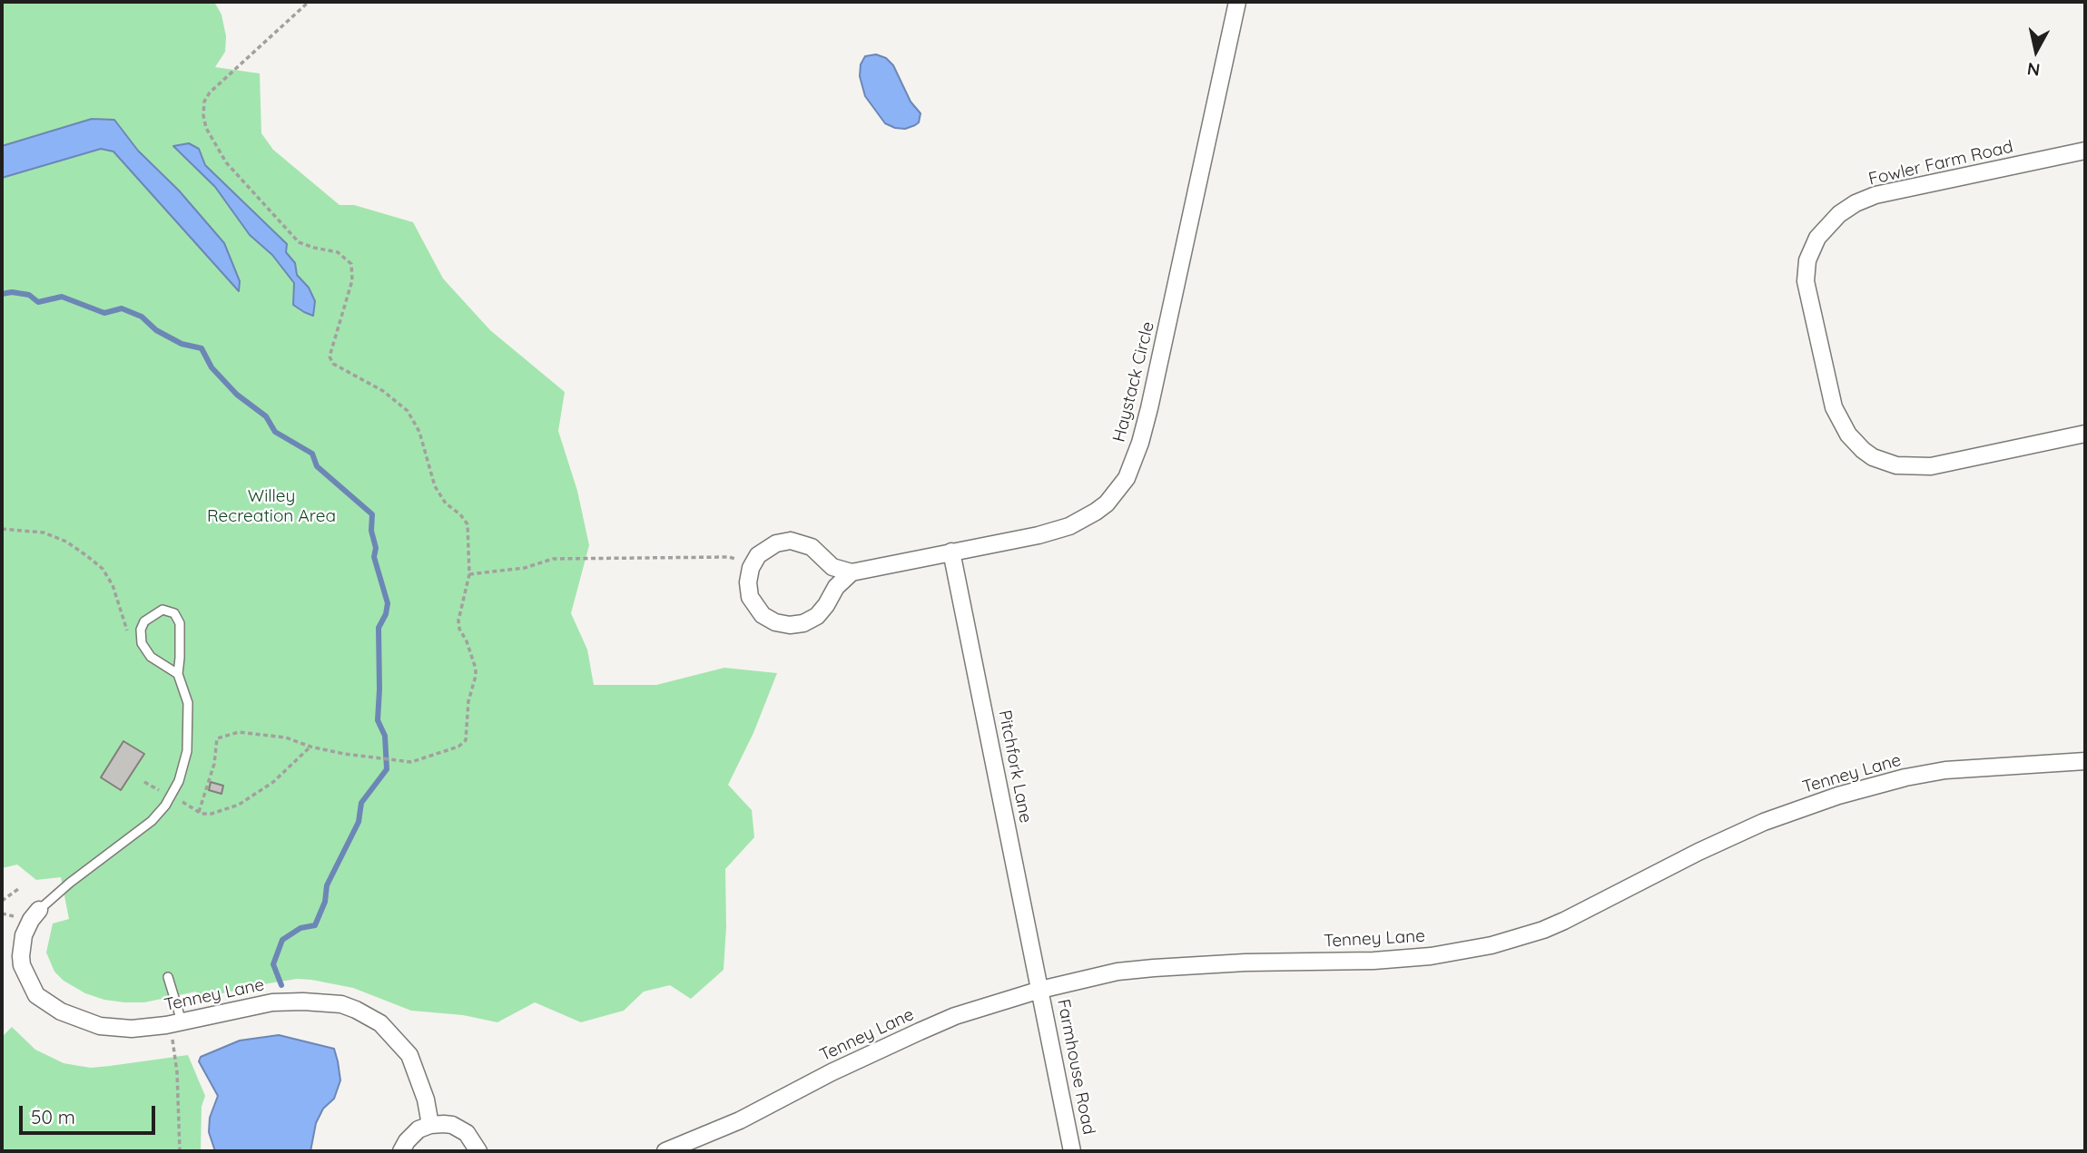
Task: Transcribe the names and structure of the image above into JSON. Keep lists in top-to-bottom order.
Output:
{
  "streets": {
    "street": [
      "Fowler Farm Road",
      "Haystack Circle",
      "Pitchfork Lane",
      "Tenney Lane",
      "Farmhouse Road"
    ]
  },
  "crossings": [
    ["Haystack Circle", "Pitchfork Lane"],
    ["Pitchfork Lane", "Tenney Lane"],
    ["Pitchfork Lane", "Farmhouse Road"],
    ["Tenney Lane", "Farmhouse Road"]
  ],
  "parks": ["Willey Recreation Area"],
  "scale_bar": "50 m",
  "north": "bottom"
}
